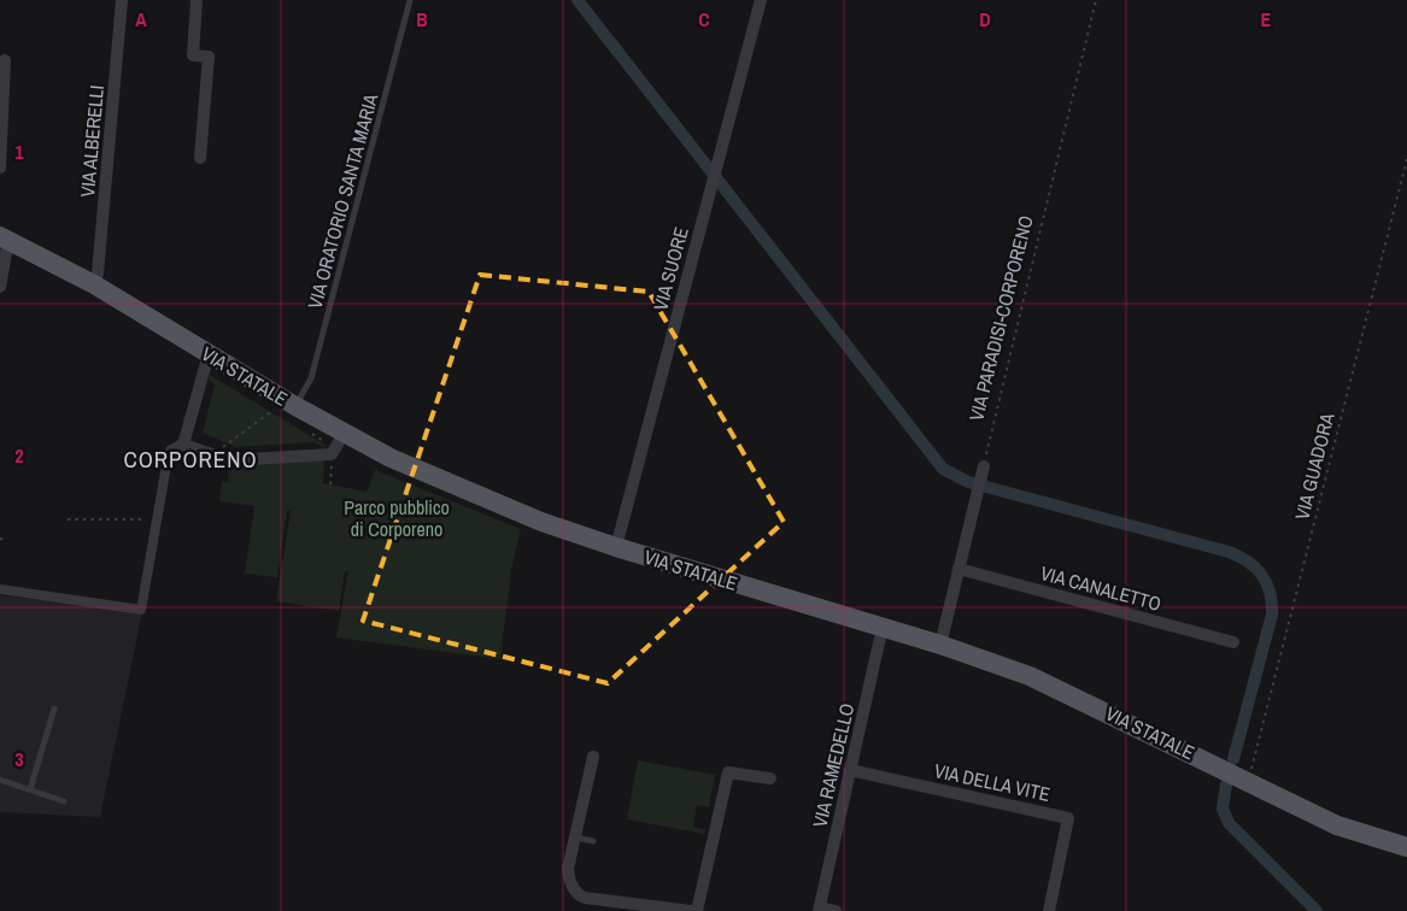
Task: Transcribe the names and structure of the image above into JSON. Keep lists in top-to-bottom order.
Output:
{
  "streets": {
    "main road": ["VIA STATALE"],
    "street": [
      "VIA ALBERELLI",
      "VIA SUORE",
      "VIA CANALETTO",
      "VIA RAMEDELLO",
      "VIA DELLA VITE"
    ],
    "lane": ["VIA ORATORIO SANTA MARIA"],
    "path": ["VIA PARADISI-CORPORENO", "VIA GUADORA"]
  },
  "crossings": [
    ["VIA ALBERELLI", "VIA STATALE"],
    ["VIA ORATORIO SANTA MARIA", "VIA STATALE"],
    ["VIA SUORE", "VIA STATALE"],
    ["VIA STATALE", "VIA GUADORA"],
    ["VIA STATALE", "VIA RAMEDELLO"],
    ["VIA RAMEDELLO", "VIA DELLA VITE"]
  ],
  "districts": ["CORPORENO"],
  "parks": ["Parco pubblico di Corporeno"],
  "grid": {
    "columns": [
      "A",
      "B",
      "C",
      "D",
      "E"
    ],
    "rows": ["1", "2", "3"]
  }
}
